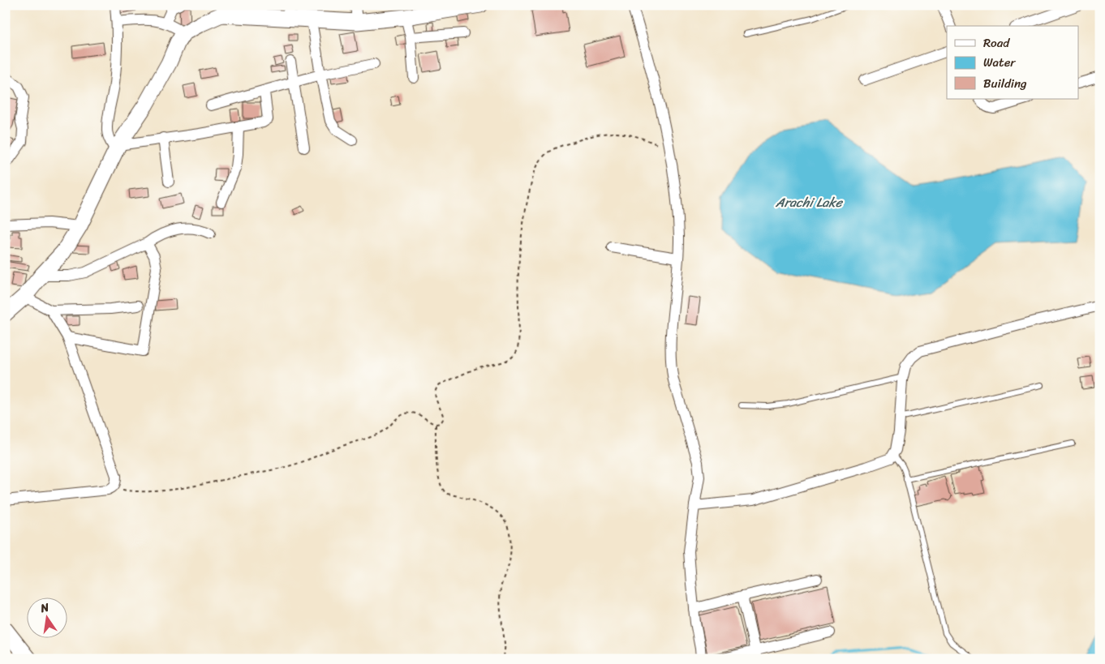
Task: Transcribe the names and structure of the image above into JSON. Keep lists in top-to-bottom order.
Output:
{
  "water": ["Arachi Lake"],
  "legend": ["Road", "Water", "Building"],
  "north": "top"
}
